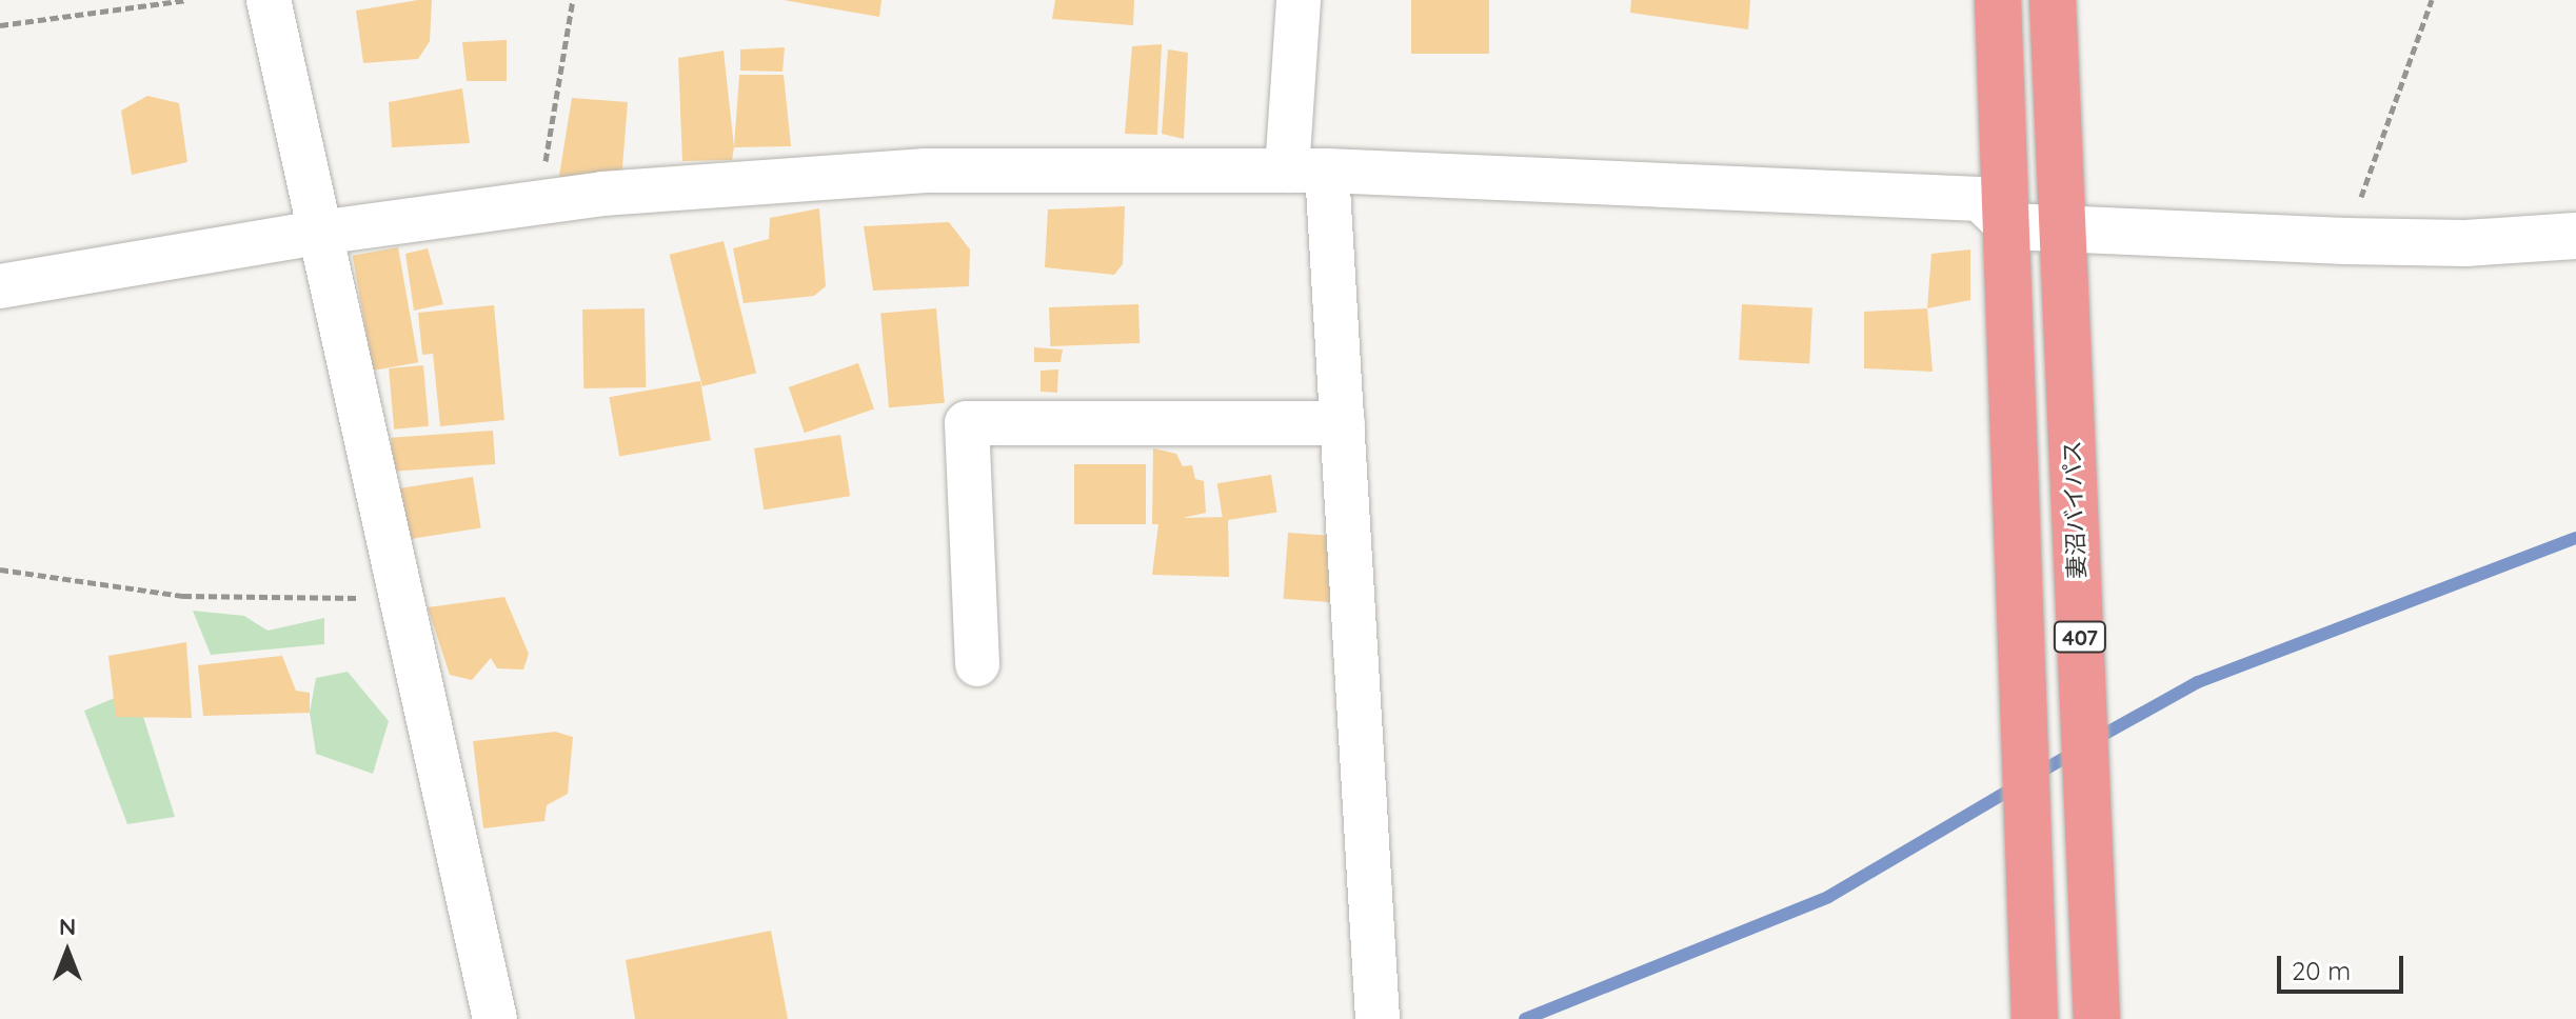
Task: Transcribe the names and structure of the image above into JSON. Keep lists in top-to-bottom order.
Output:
{
  "streets": {
    "highway": ["妻沼バイパス", "407"]
  },
  "scale_bar": "20 m",
  "north": "top"
}
